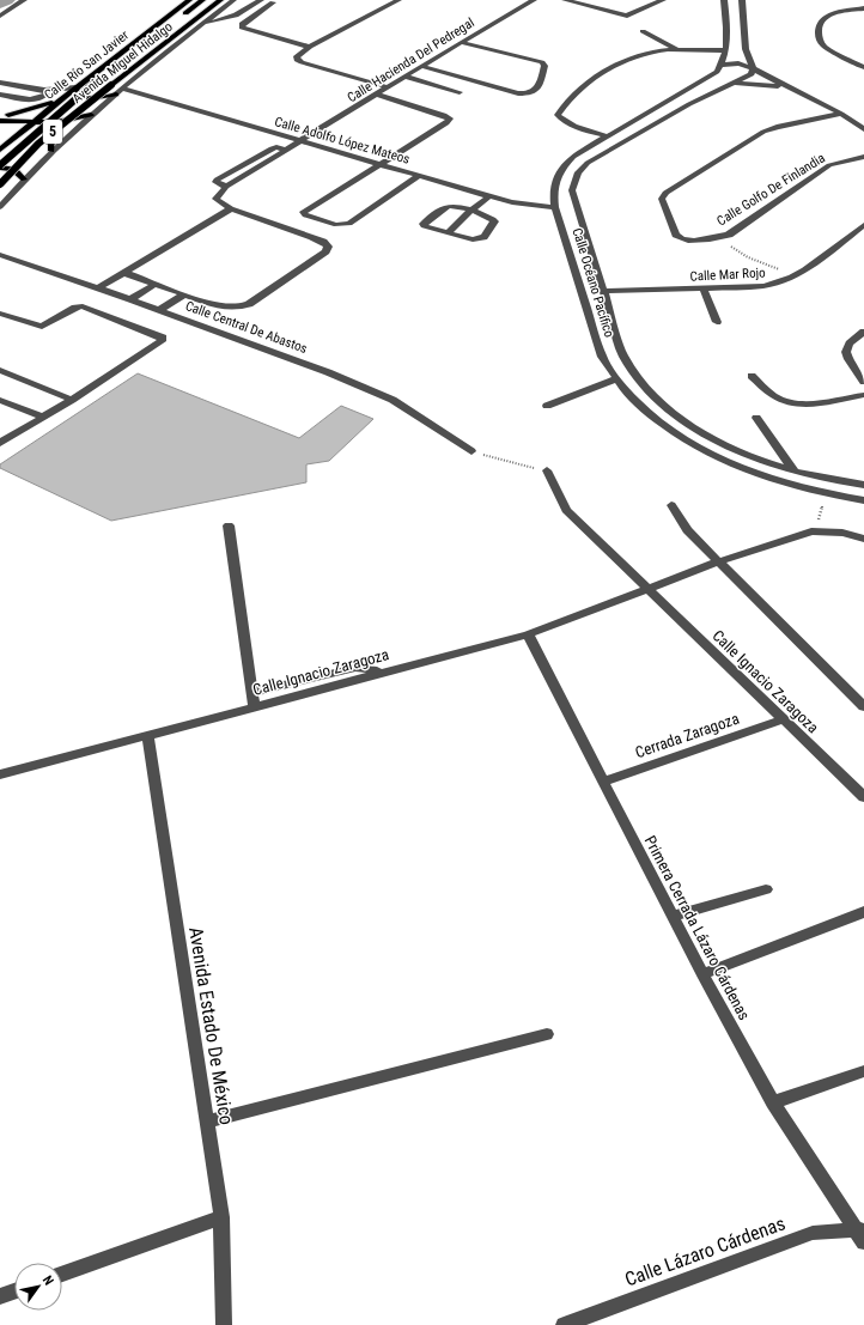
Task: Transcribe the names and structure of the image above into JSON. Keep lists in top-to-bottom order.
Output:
{
  "streets": {
    "main road": ["Avenida Miguel Hidalgo", "Calle Río San Javier", "5"],
    "street": [
      "Calle Hacienda Del Pedregal",
      "Calle Adolfo López Mateos",
      "Calle Golfo De Finlandia",
      "Calle Mar Rojo",
      "Calle Océano Pacífico",
      "Calle Central De Abastos",
      "Calle Ignacio Zaragoza",
      "Cerrada Zaragoza",
      "Primera Cerrada Lázaro Cárdenas",
      "Avenida Estado De México",
      "Calle Lázaro Cárdenas"
    ]
  },
  "crossings": [
    ["Calle Hacienda Del Pedregal", "Calle Adolfo López Mateos"],
    ["Calle Adolfo López Mateos", "Calle Océano Pacífico"],
    ["Calle Mar Rojo", "Calle Océano Pacífico"],
    ["Calle Ignacio Zaragoza", "Cerrada Zaragoza"],
    ["Calle Ignacio Zaragoza", "Primera Cerrada Lázaro Cárdenas"],
    ["Calle Ignacio Zaragoza", "Avenida Estado De México"],
    ["Cerrada Zaragoza", "Primera Cerrada Lázaro Cárdenas"],
    ["Primera Cerrada Lázaro Cárdenas", "Calle Lázaro Cárdenas"]
  ],
  "north": "top right"
}
